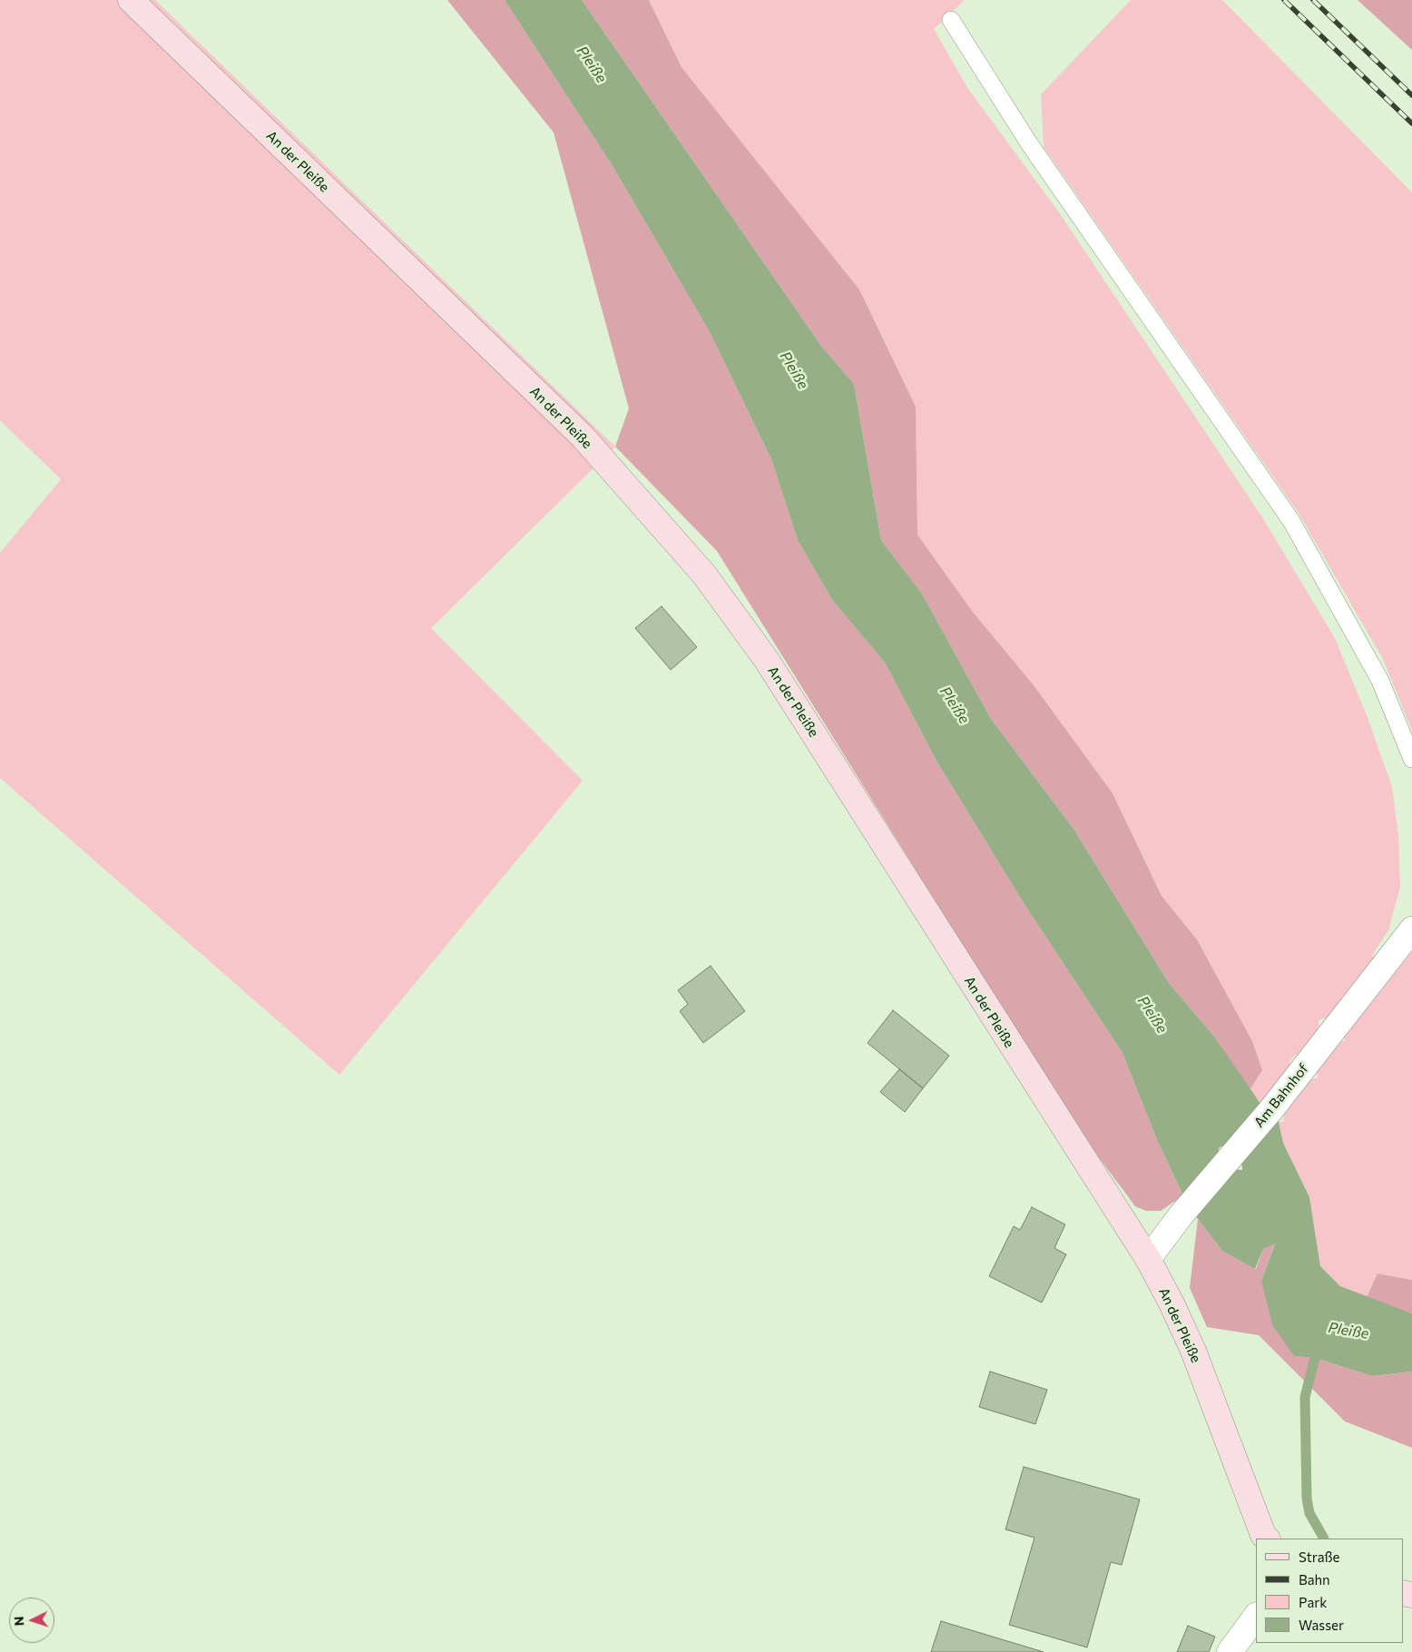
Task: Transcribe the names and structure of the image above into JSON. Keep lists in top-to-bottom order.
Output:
{
  "streets": {
    "street": ["An der Pleiße", "Am Bahnhof"]
  },
  "crossings": [
    ["An der Pleiße", "Am Bahnhof"]
  ],
  "water": ["Pleiße"],
  "legend": [
    "Straße",
    "Bahn",
    "Park",
    "Wasser"
  ],
  "north": "left"
}
